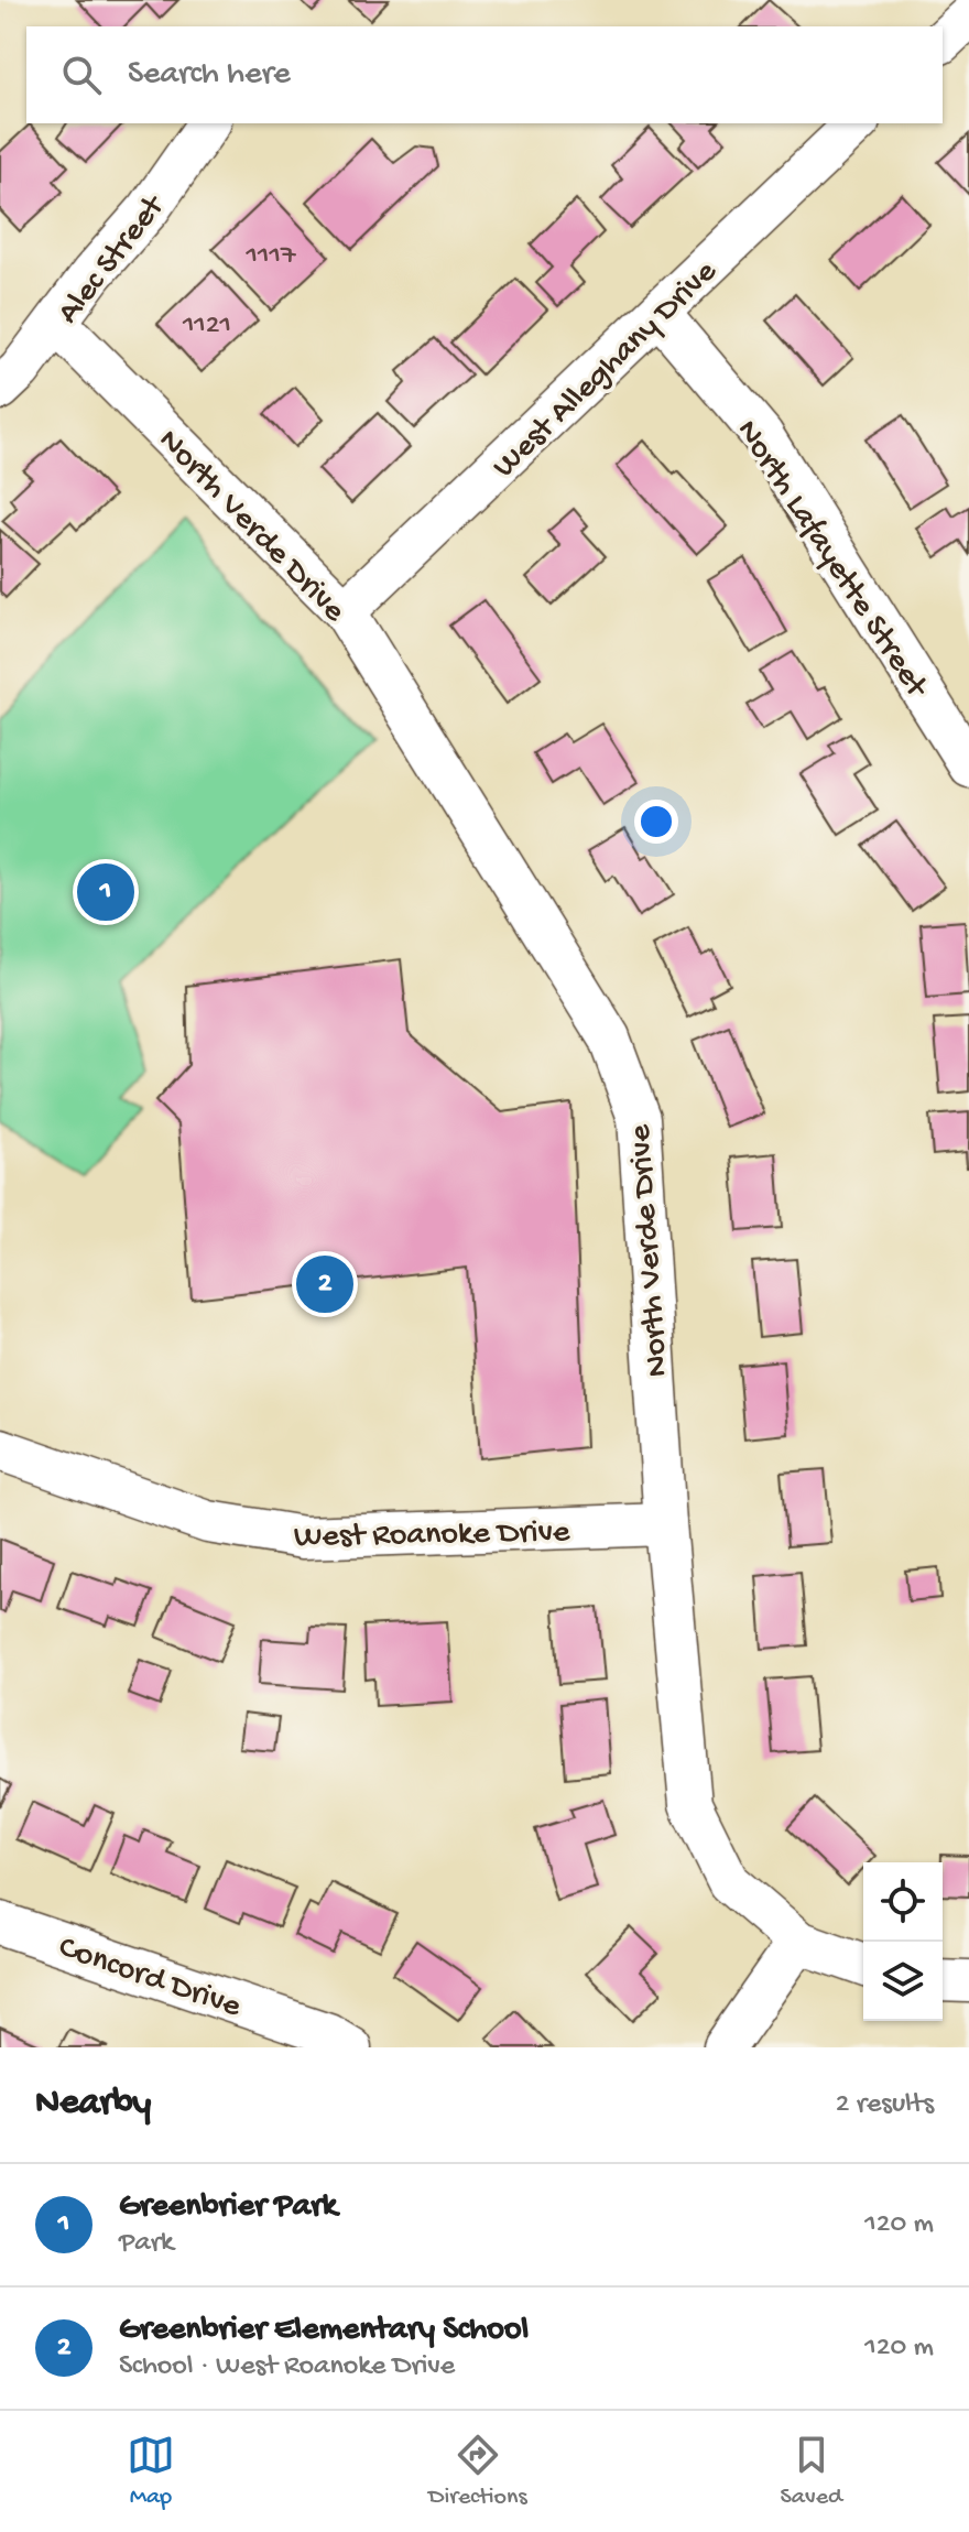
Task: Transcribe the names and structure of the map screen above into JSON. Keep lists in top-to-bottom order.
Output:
{
  "streets": {
    "street": [
      "Alec Street",
      "West Alleghany Drive",
      "North Verde Drive",
      "North Lafayette Street",
      "West Roanoke Drive",
      "Concord Drive"
    ]
  },
  "crossings": [
    ["Alec Street", "North Verde Drive"],
    ["West Alleghany Drive", "North Verde Drive"],
    ["West Alleghany Drive", "North Lafayette Street"],
    ["North Verde Drive", "West Roanoke Drive"]
  ],
  "house_numbers": ["1117", "1121"],
  "page": {
    "search": "Search here",
    "pins": ["1", "2"],
    "heading": ["Nearby", "2 results"],
    "list": [
      {
        "mark": "1",
        "name": "Greenbrier Park",
        "note": "Park",
        "value": "120 m"
      },
      {
        "mark": "2",
        "name": "Greenbrier Elementary School",
        "note": "School · West Roanoke Drive",
        "value": "120 m"
      }
    ],
    "nav": ["Map", "Directions", "Saved"]
  }
}
